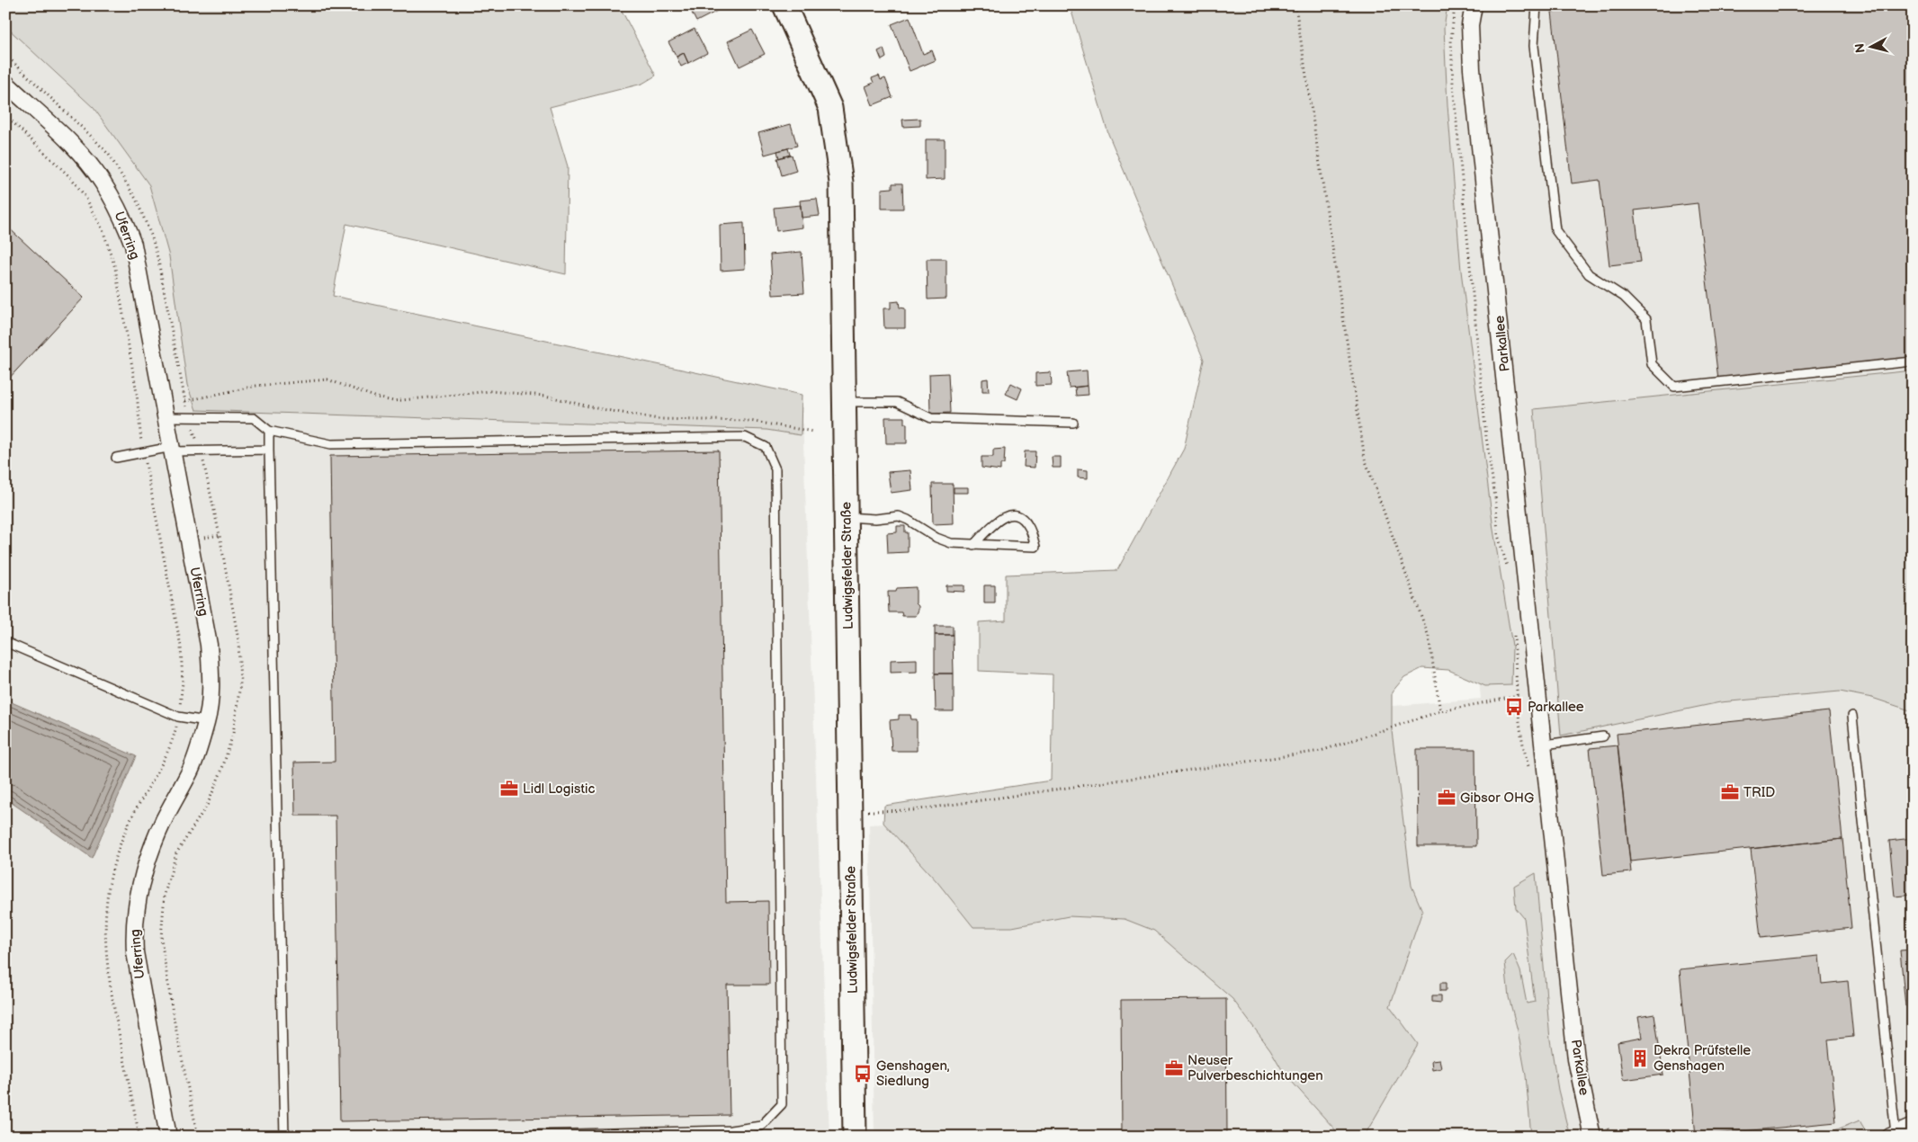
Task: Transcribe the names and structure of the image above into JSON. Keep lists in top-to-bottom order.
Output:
{
  "streets": {
    "street": ["Uferring", "Parkallee", "Ludwigsfelder Straße"]
  },
  "places": {
    "bus stop": ["Parkallee", "Genshagen, Siedlung"],
    "office": [
      "Lidl Logistic",
      "TRID",
      "Gibsor OHG",
      "Neuser Pulverbeschichtungen"
    ],
    "building": ["Dekra Prüfstelle Genshagen"]
  },
  "north": "left"
}
